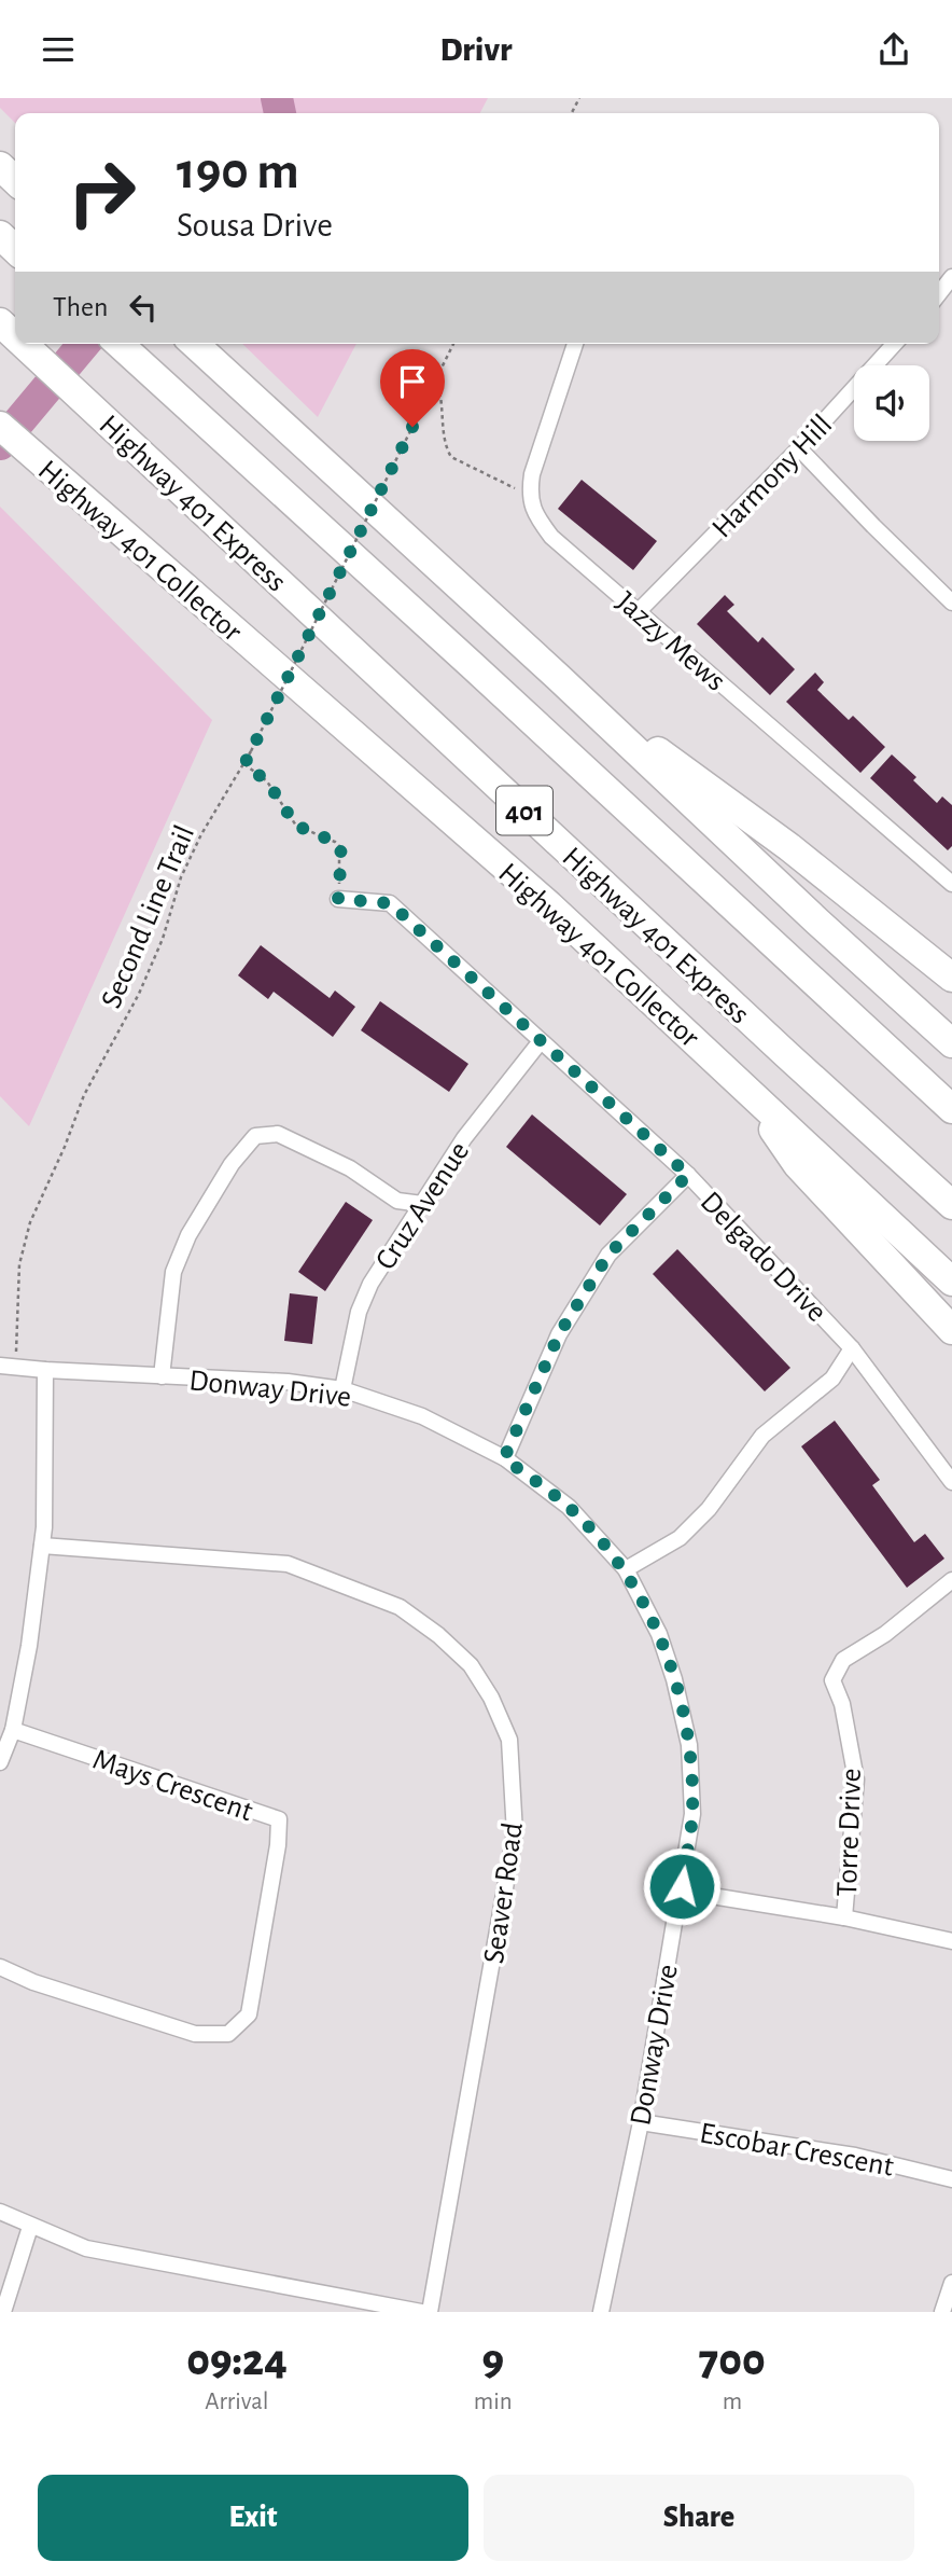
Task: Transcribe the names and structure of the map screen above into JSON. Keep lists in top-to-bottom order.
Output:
{
  "streets": {
    "highway": ["Highway 401 Express", "Highway 401 Collector", "401"],
    "street": [
      "Harmony Hill",
      "Jazzy Mews",
      "Cruz Avenue",
      "Delgado Drive",
      "Donway Drive",
      "Mays Crescent",
      "Torre Drive",
      "Seaver Road",
      "Escobar Crescent"
    ],
    "path": ["Second Line Trail"]
  },
  "crossings": [
    ["Harmony Hill", "Jazzy Mews"],
    ["Second Line Trail", "Donway Drive"],
    ["Cruz Avenue", "Delgado Drive"],
    ["Cruz Avenue", "Donway Drive"],
    ["Donway Drive", "Escobar Crescent"]
  ],
  "page": {
    "header": "Drivr",
    "turn": ["190 m", "Sousa Drive"],
    "then": "Then",
    "eta": [
      "09:24",
      "Arrival",
      "9",
      "min",
      "700",
      "m"
    ],
    "buttons": ["Exit", "Share"]
  }
}
